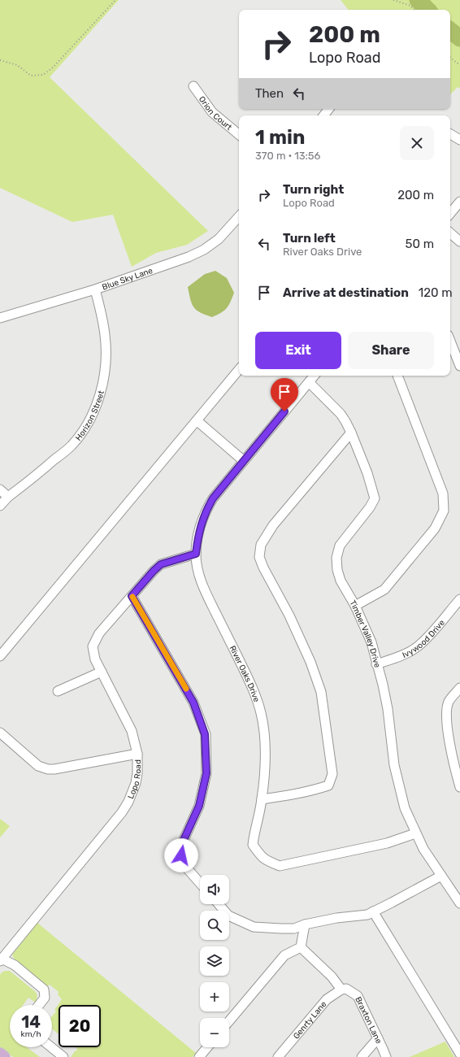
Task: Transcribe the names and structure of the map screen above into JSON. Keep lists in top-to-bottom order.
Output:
{
  "streets": {
    "street": [
      "Orion Court",
      "Blue Sky Lane",
      "Horizon Street",
      "Timber Valley Drive",
      "Ivywood Drive",
      "River Oaks Drive",
      "Lopo Road",
      "Genrty Lane",
      "Braxton Lane"
    ]
  },
  "crossings": [
    ["Blue Sky Lane", "Horizon Street"],
    ["Timber Valley Drive", "Ivywood Drive"],
    ["Timber Valley Drive", "River Oaks Drive"],
    ["River Oaks Drive", "Lopo Road"],
    ["Genrty Lane", "Braxton Lane"]
  ],
  "page": {
    "turn": ["200 m", "Lopo Road"],
    "then": "Then",
    "heading": ["1 min", "370 m · 13:56"],
    "list": [
      {
        "name": "Turn right",
        "note": "Lopo Road",
        "value": "200 m"
      },
      {
        "name": "Turn left",
        "note": "River Oaks Drive",
        "value": "50 m"
      },
      {
        "name": "Arrive at destination",
        "value": "120 m"
      }
    ],
    "buttons": ["Exit", "Share"],
    "map_buttons": ["+", "−"],
    "speed": "14 km/h",
    "limit": "20"
  }
}
